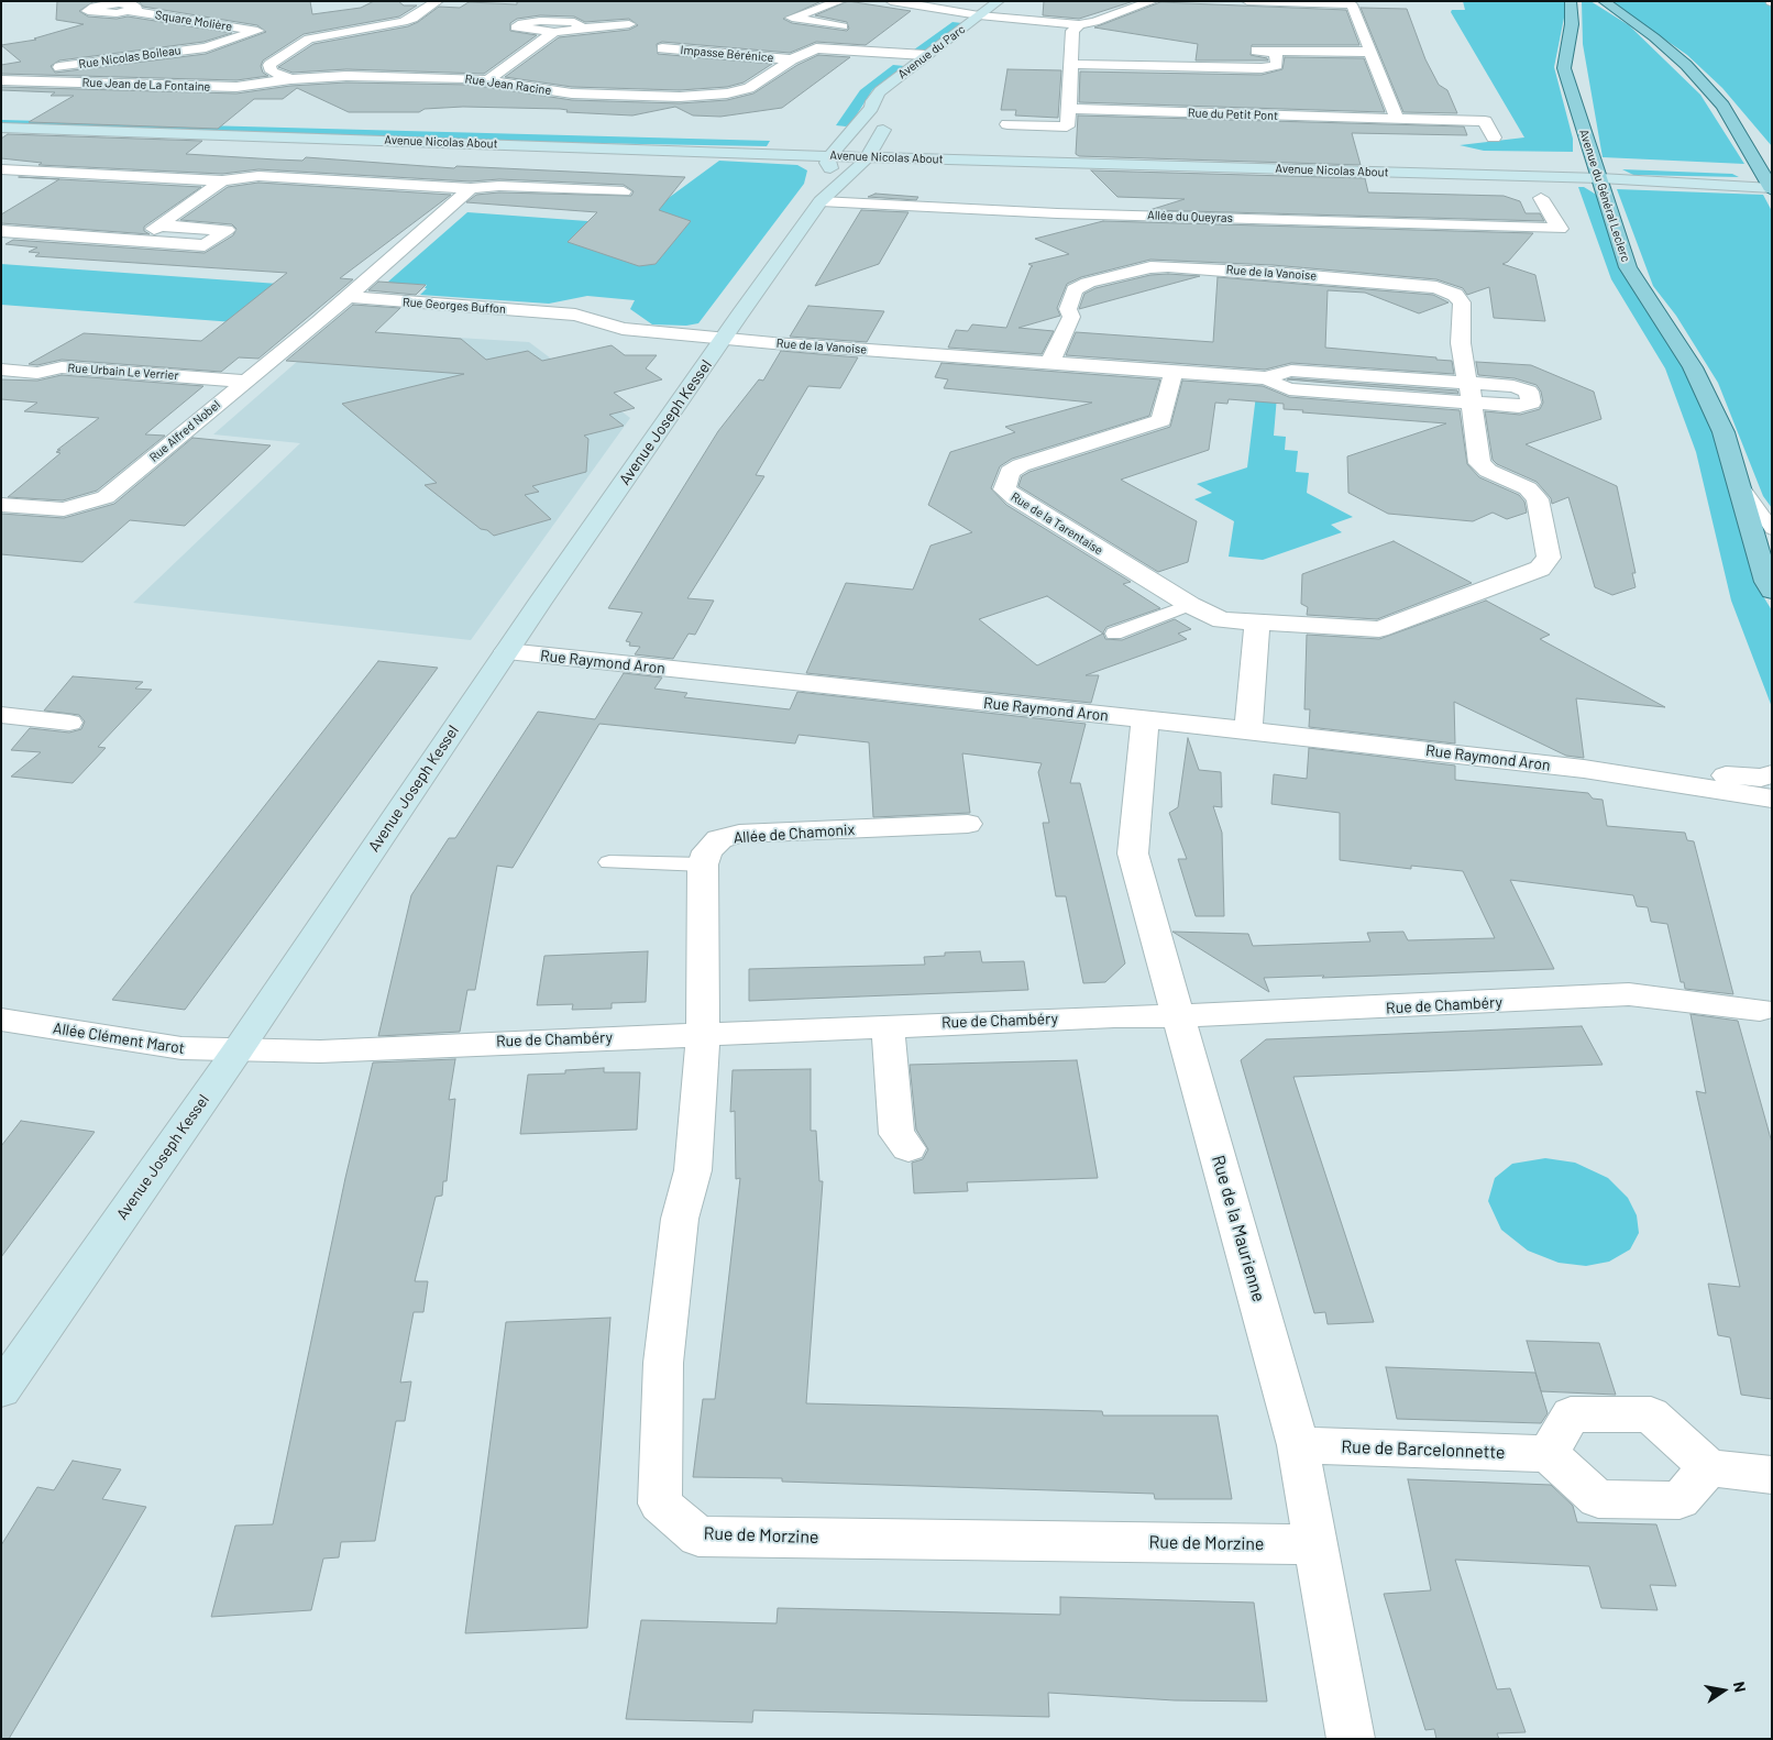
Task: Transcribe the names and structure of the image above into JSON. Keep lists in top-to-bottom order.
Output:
{
  "streets": {
    "main road": [
      "Avenue du Parc",
      "Avenue Nicolas About",
      "Avenue du Général Leclerc",
      "Avenue Joseph Kessel"
    ],
    "street": [
      "Square Molière",
      "Impasse Bérénice",
      "Rue Nicolas Boileau",
      "Rue Jean de La Fontaine",
      "Rue Jean Racine",
      "Rue du Petit Pont",
      "Allée du Queyras",
      "Rue de la Vanoise",
      "Rue Georges Buffon",
      "Rue Urbain Le Verrier",
      "Rue Alfred Nobel",
      "Rue de la Tarentaise",
      "Rue Raymond Aron",
      "Allée de Chamonix",
      "Rue de Chambéry",
      "Allée Clément Marot",
      "Rue de la Maurienne",
      "Rue de Barcelonnette",
      "Rue de Morzine"
    ]
  },
  "crossings": [
    ["Square Molière", "Rue Nicolas Boileau"],
    ["Avenue du Parc", "Rue Jean Racine"],
    ["Avenue du Parc", "Avenue Nicolas About"],
    ["Impasse Bérénice", "Rue Jean Racine"],
    ["Rue Nicolas Boileau", "Rue Jean de La Fontaine"],
    ["Rue Jean de La Fontaine", "Rue Jean Racine"],
    ["Avenue Nicolas About", "Avenue du Général Leclerc"],
    ["Avenue Nicolas About", "Avenue Joseph Kessel"],
    ["Allée du Queyras", "Avenue Joseph Kessel"],
    ["Rue de la Vanoise", "Rue Georges Buffon"],
    ["Rue de la Vanoise", "Avenue Joseph Kessel"],
    ["Rue de la Vanoise", "Rue de la Tarentaise"],
    ["Rue Georges Buffon", "Avenue Joseph Kessel"],
    ["Rue Georges Buffon", "Rue Alfred Nobel"],
    ["Rue Urbain Le Verrier", "Rue Alfred Nobel"],
    ["Avenue Joseph Kessel", "Rue Raymond Aron"],
    ["Avenue Joseph Kessel", "Rue de Chambéry"],
    ["Avenue Joseph Kessel", "Allée Clément Marot"],
    ["Rue Raymond Aron", "Rue de la Maurienne"],
    ["Rue de Chambéry", "Allée Clément Marot"],
    ["Rue de Chambéry", "Rue de la Maurienne"],
    ["Rue de Chambéry", "Rue de Morzine"],
    ["Rue de la Maurienne", "Rue de Barcelonnette"],
    ["Rue de la Maurienne", "Rue de Morzine"]
  ],
  "north": "right"
}
